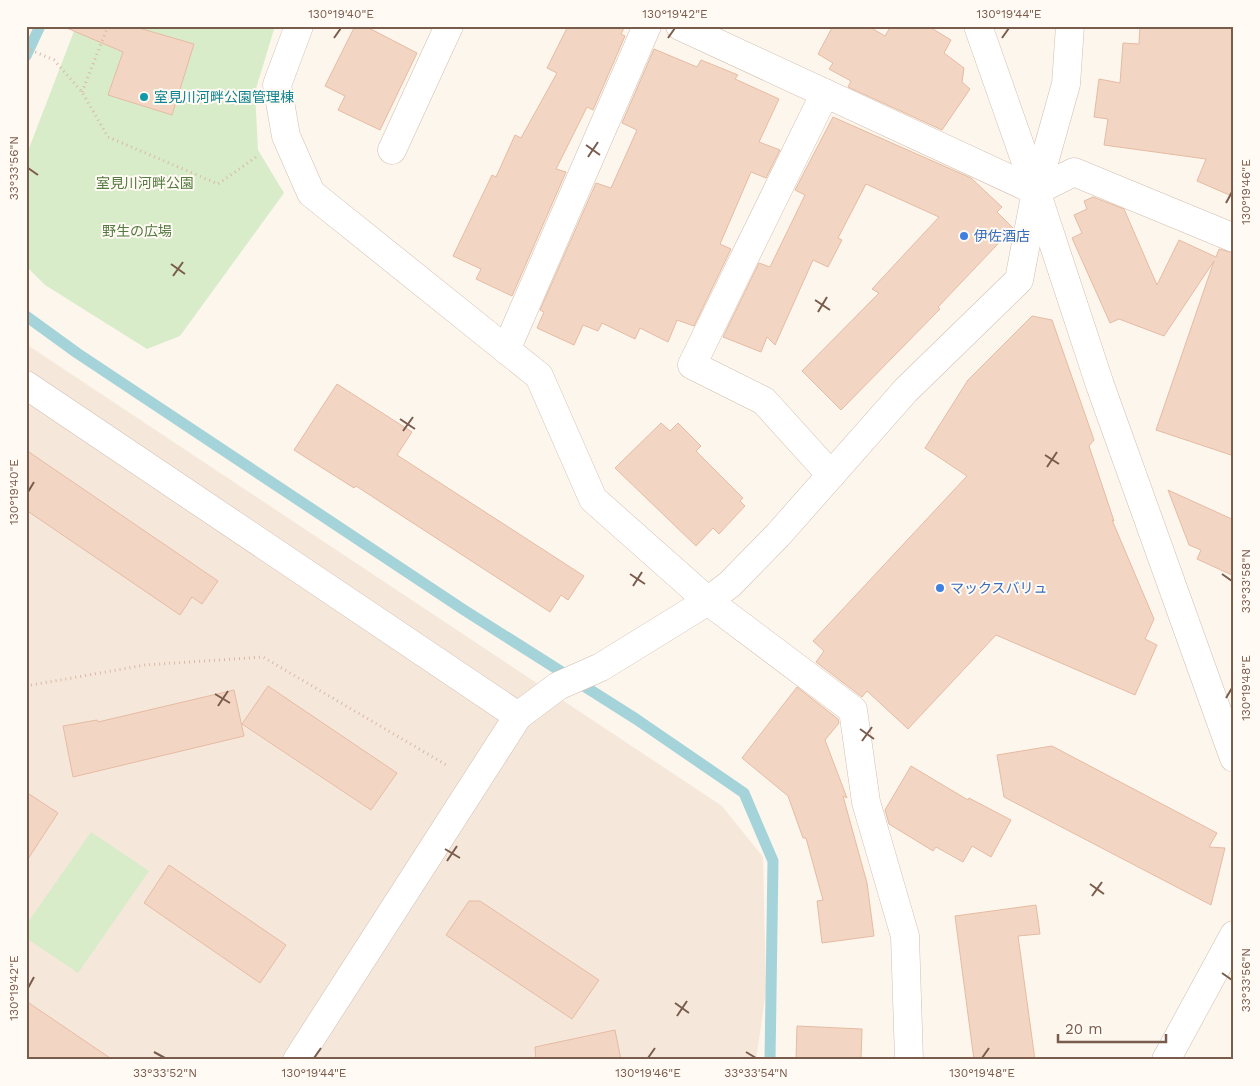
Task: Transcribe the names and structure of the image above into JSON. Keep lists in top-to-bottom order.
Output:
{
  "parks": ["室見川河畔公園", "野生の広場"],
  "places": ["室見川河畔公園管理棟", "伊佐酒店", "マックスバリュ"],
  "scale_bar": "20 m",
  "coordinates": [
    "130°19'40\"E",
    "130°19'42\"E",
    "130°19'44\"E",
    "33°33'56\"N",
    "130°19'46\"E",
    "33°33'58\"N",
    "130°19'48\"E",
    "33°33'52\"N",
    "33°33'54\"N"
  ]
}
